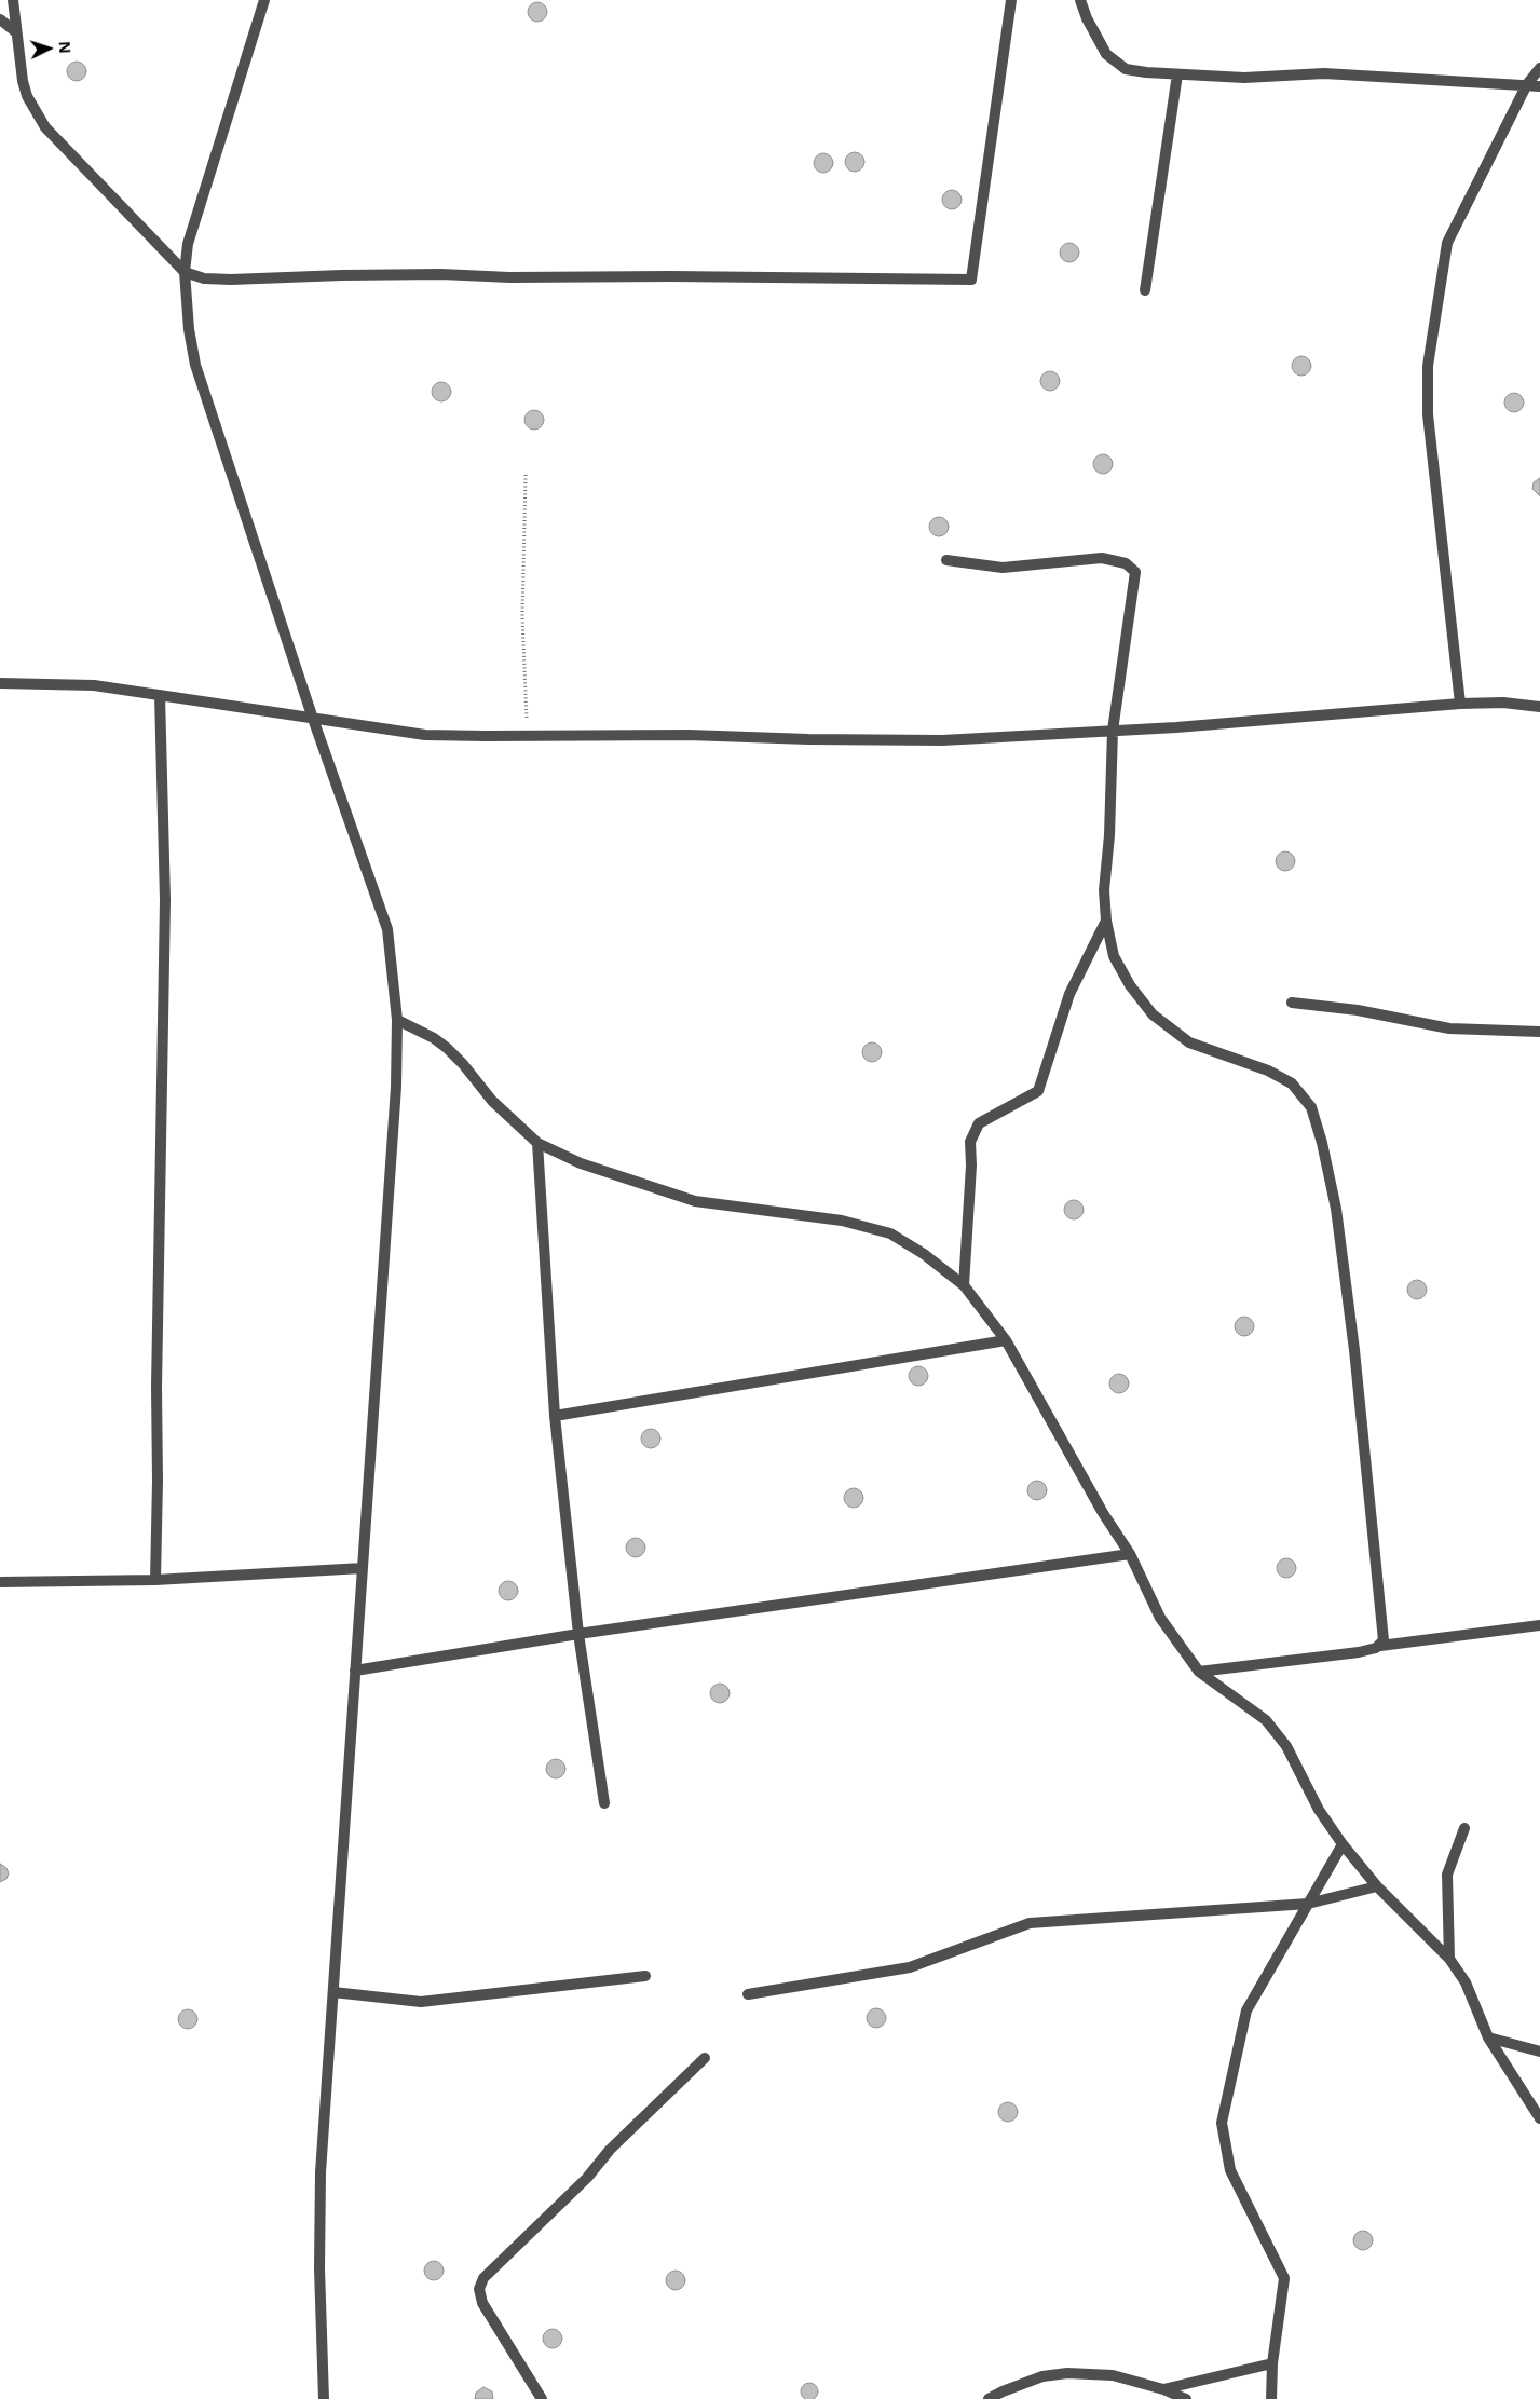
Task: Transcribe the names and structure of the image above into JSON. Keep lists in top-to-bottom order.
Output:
{
  "north": "right"
}
